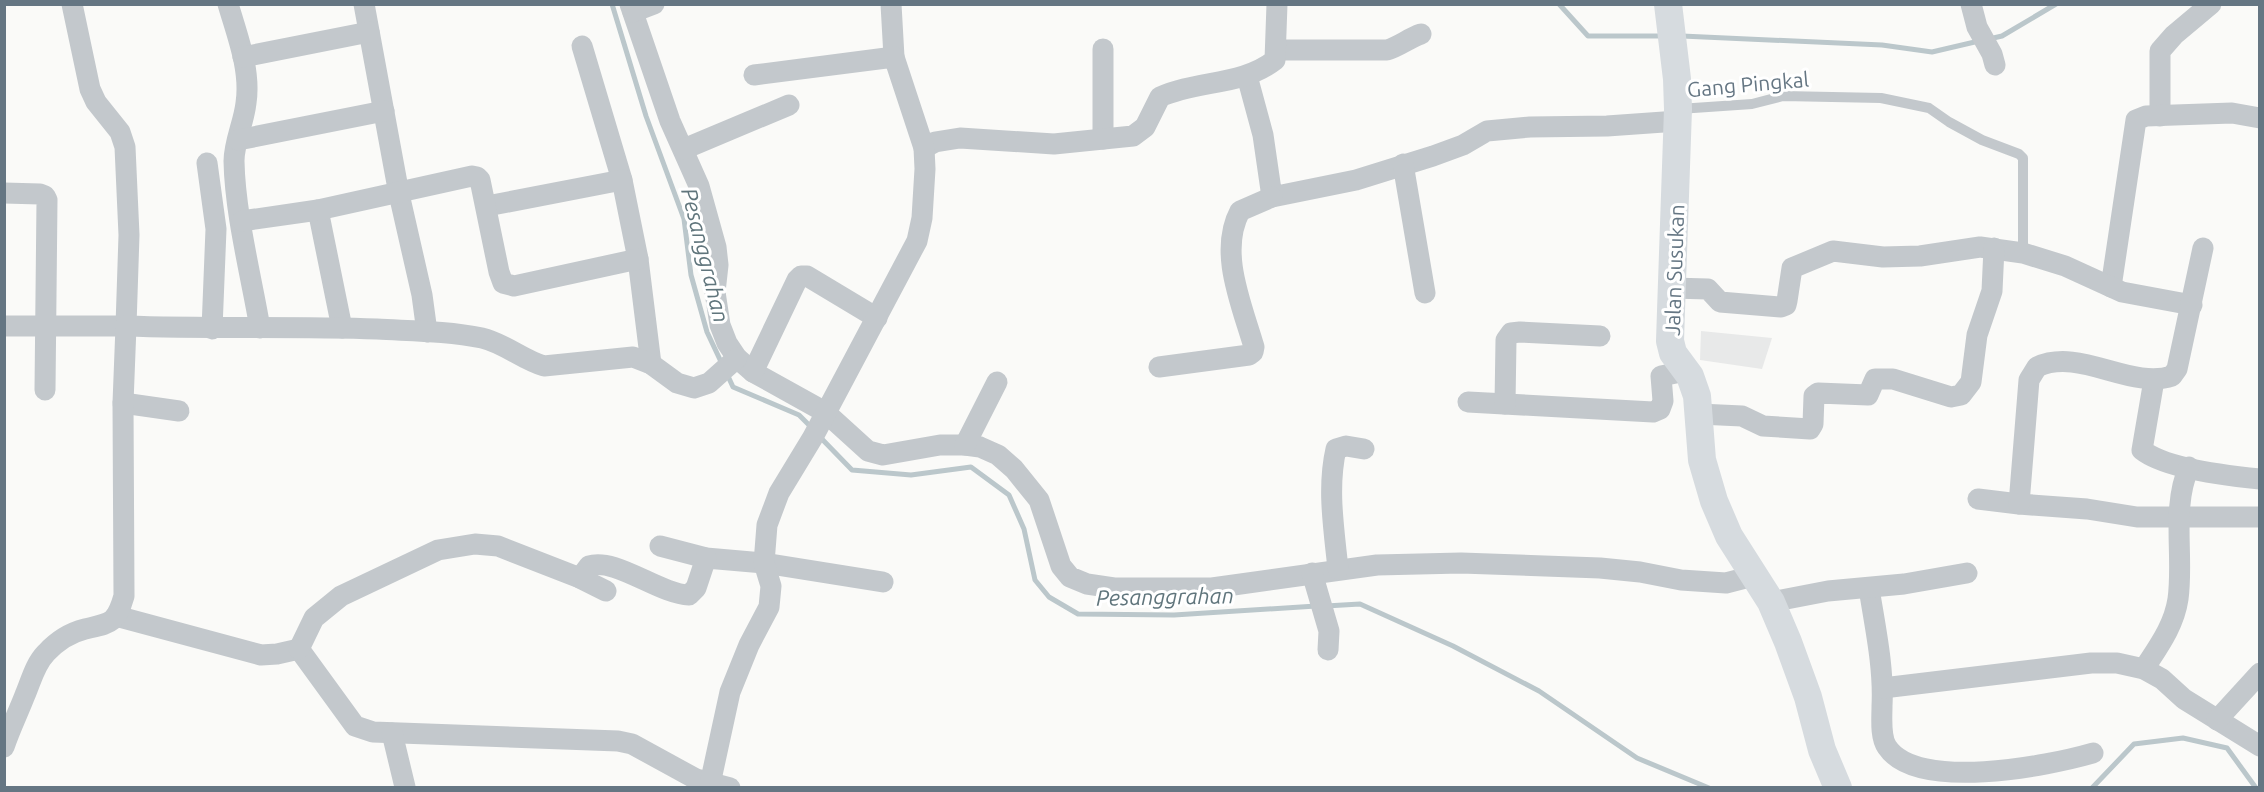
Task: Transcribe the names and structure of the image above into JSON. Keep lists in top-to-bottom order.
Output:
{
  "streets": {
    "street": ["Jalan Susukan"],
    "lane": ["Gang Pingkal"]
  },
  "crossings": [
    ["Gang Pingkal", "Jalan Susukan"]
  ],
  "water": ["Pesanggrahan"]
}
